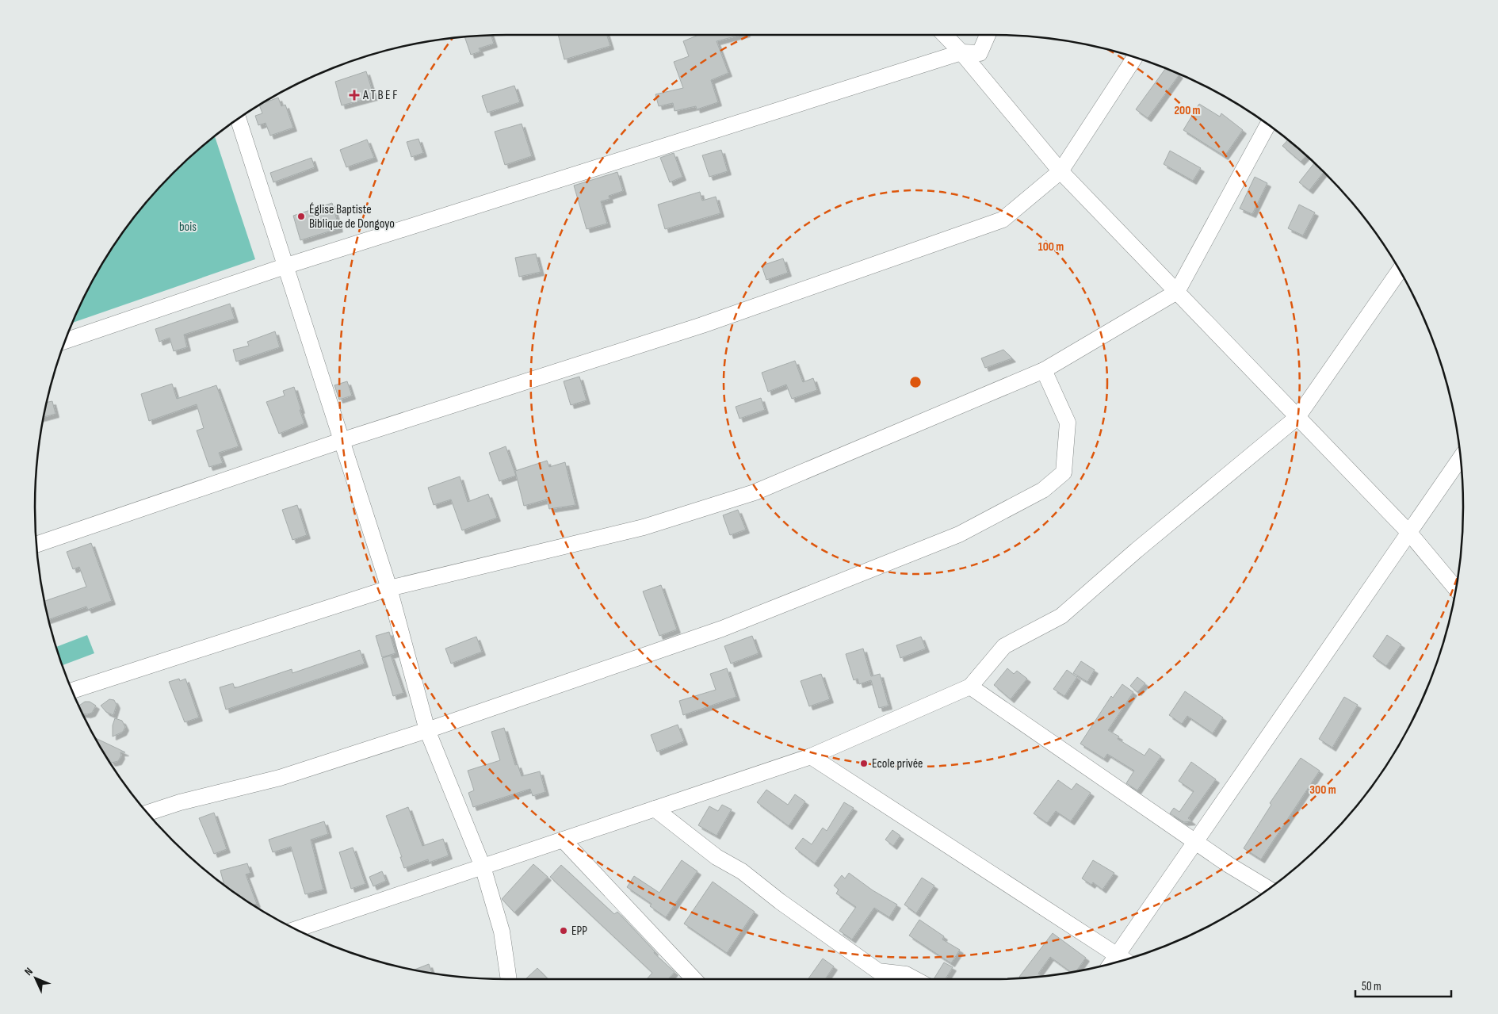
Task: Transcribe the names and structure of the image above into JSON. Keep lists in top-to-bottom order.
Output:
{
  "parks": ["bois"],
  "places": {
    "health": ["A T B E F"],
    "other": ["Église Baptiste Biblique de Dongoyo", "Ecole privée", "EPP"]
  },
  "scale_bar": "50 m",
  "north": "top left",
  "rings": ["200 m", "100 m", "300 m"]
}
